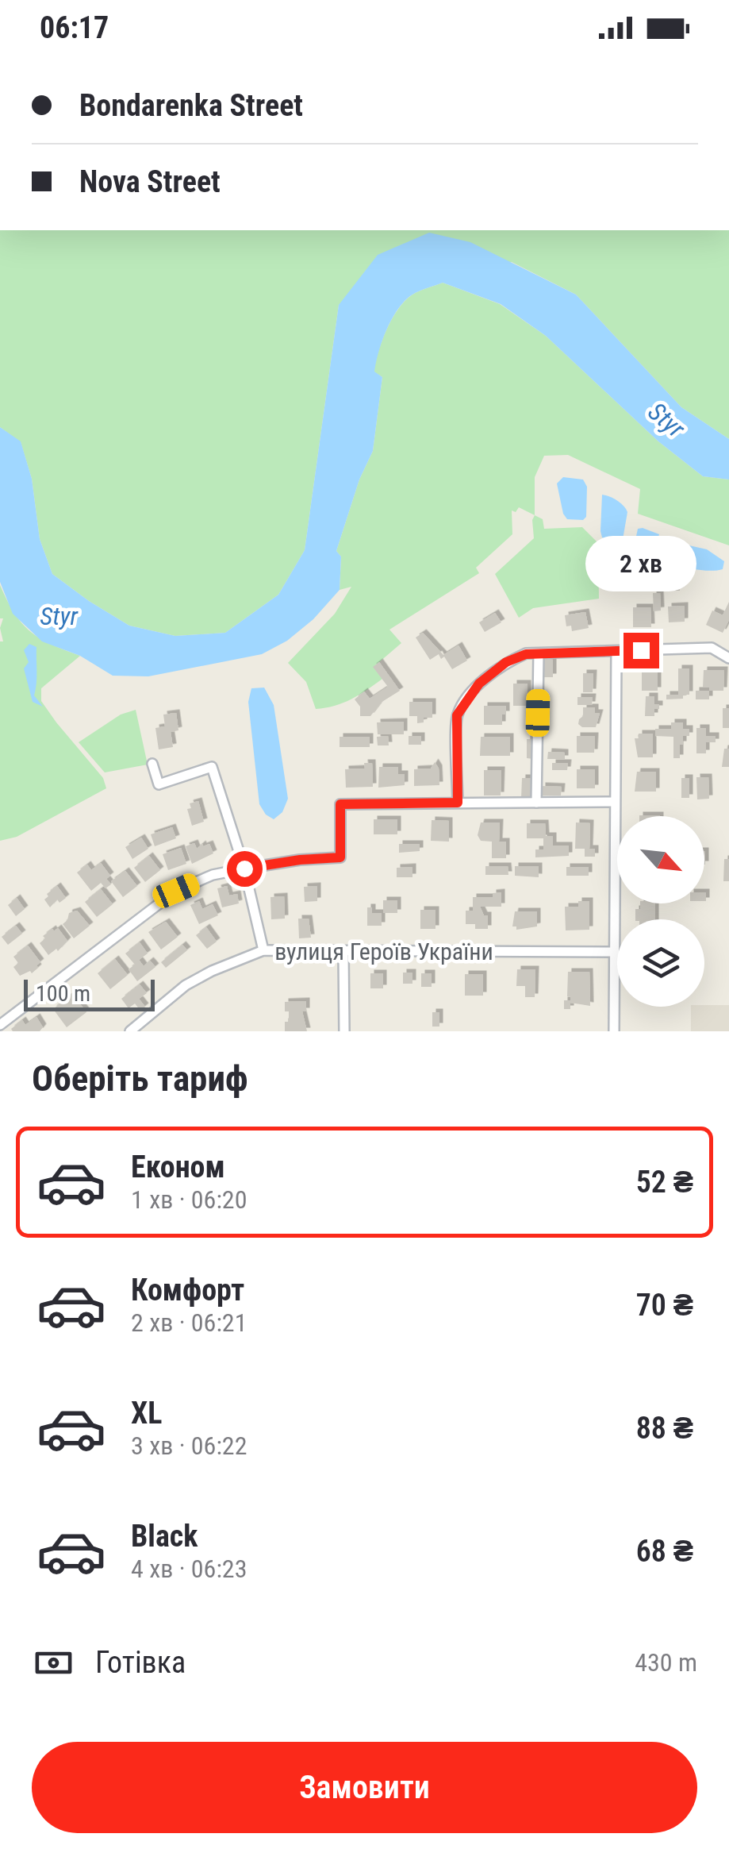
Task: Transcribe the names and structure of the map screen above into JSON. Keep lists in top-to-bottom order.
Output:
{
  "streets": {
    "street": ["вулиця Героїв України"]
  },
  "water": ["Styr"],
  "scale_bar": "100 m",
  "north": "bottom right",
  "page": {
    "status": "06:17",
    "banner": ["Bondarenka Street", "Nova Street"],
    "bubble": "2 хв",
    "scale": "100 m",
    "heading": "Оберіть тариф",
    "list": [
      {
        "name": "Економ",
        "note": "1 хв · 06:20",
        "value": "52 ₴"
      },
      {
        "name": "Комфорт",
        "note": "2 хв · 06:21",
        "value": "70 ₴"
      },
      {
        "name": "XL",
        "note": "3 хв · 06:22",
        "value": "88 ₴"
      },
      {
        "name": "Black",
        "note": "4 хв · 06:23",
        "value": "68 ₴"
      }
    ],
    "pay": ["Готівка", "430 m"],
    "buttons": "Замовити"
  }
}
